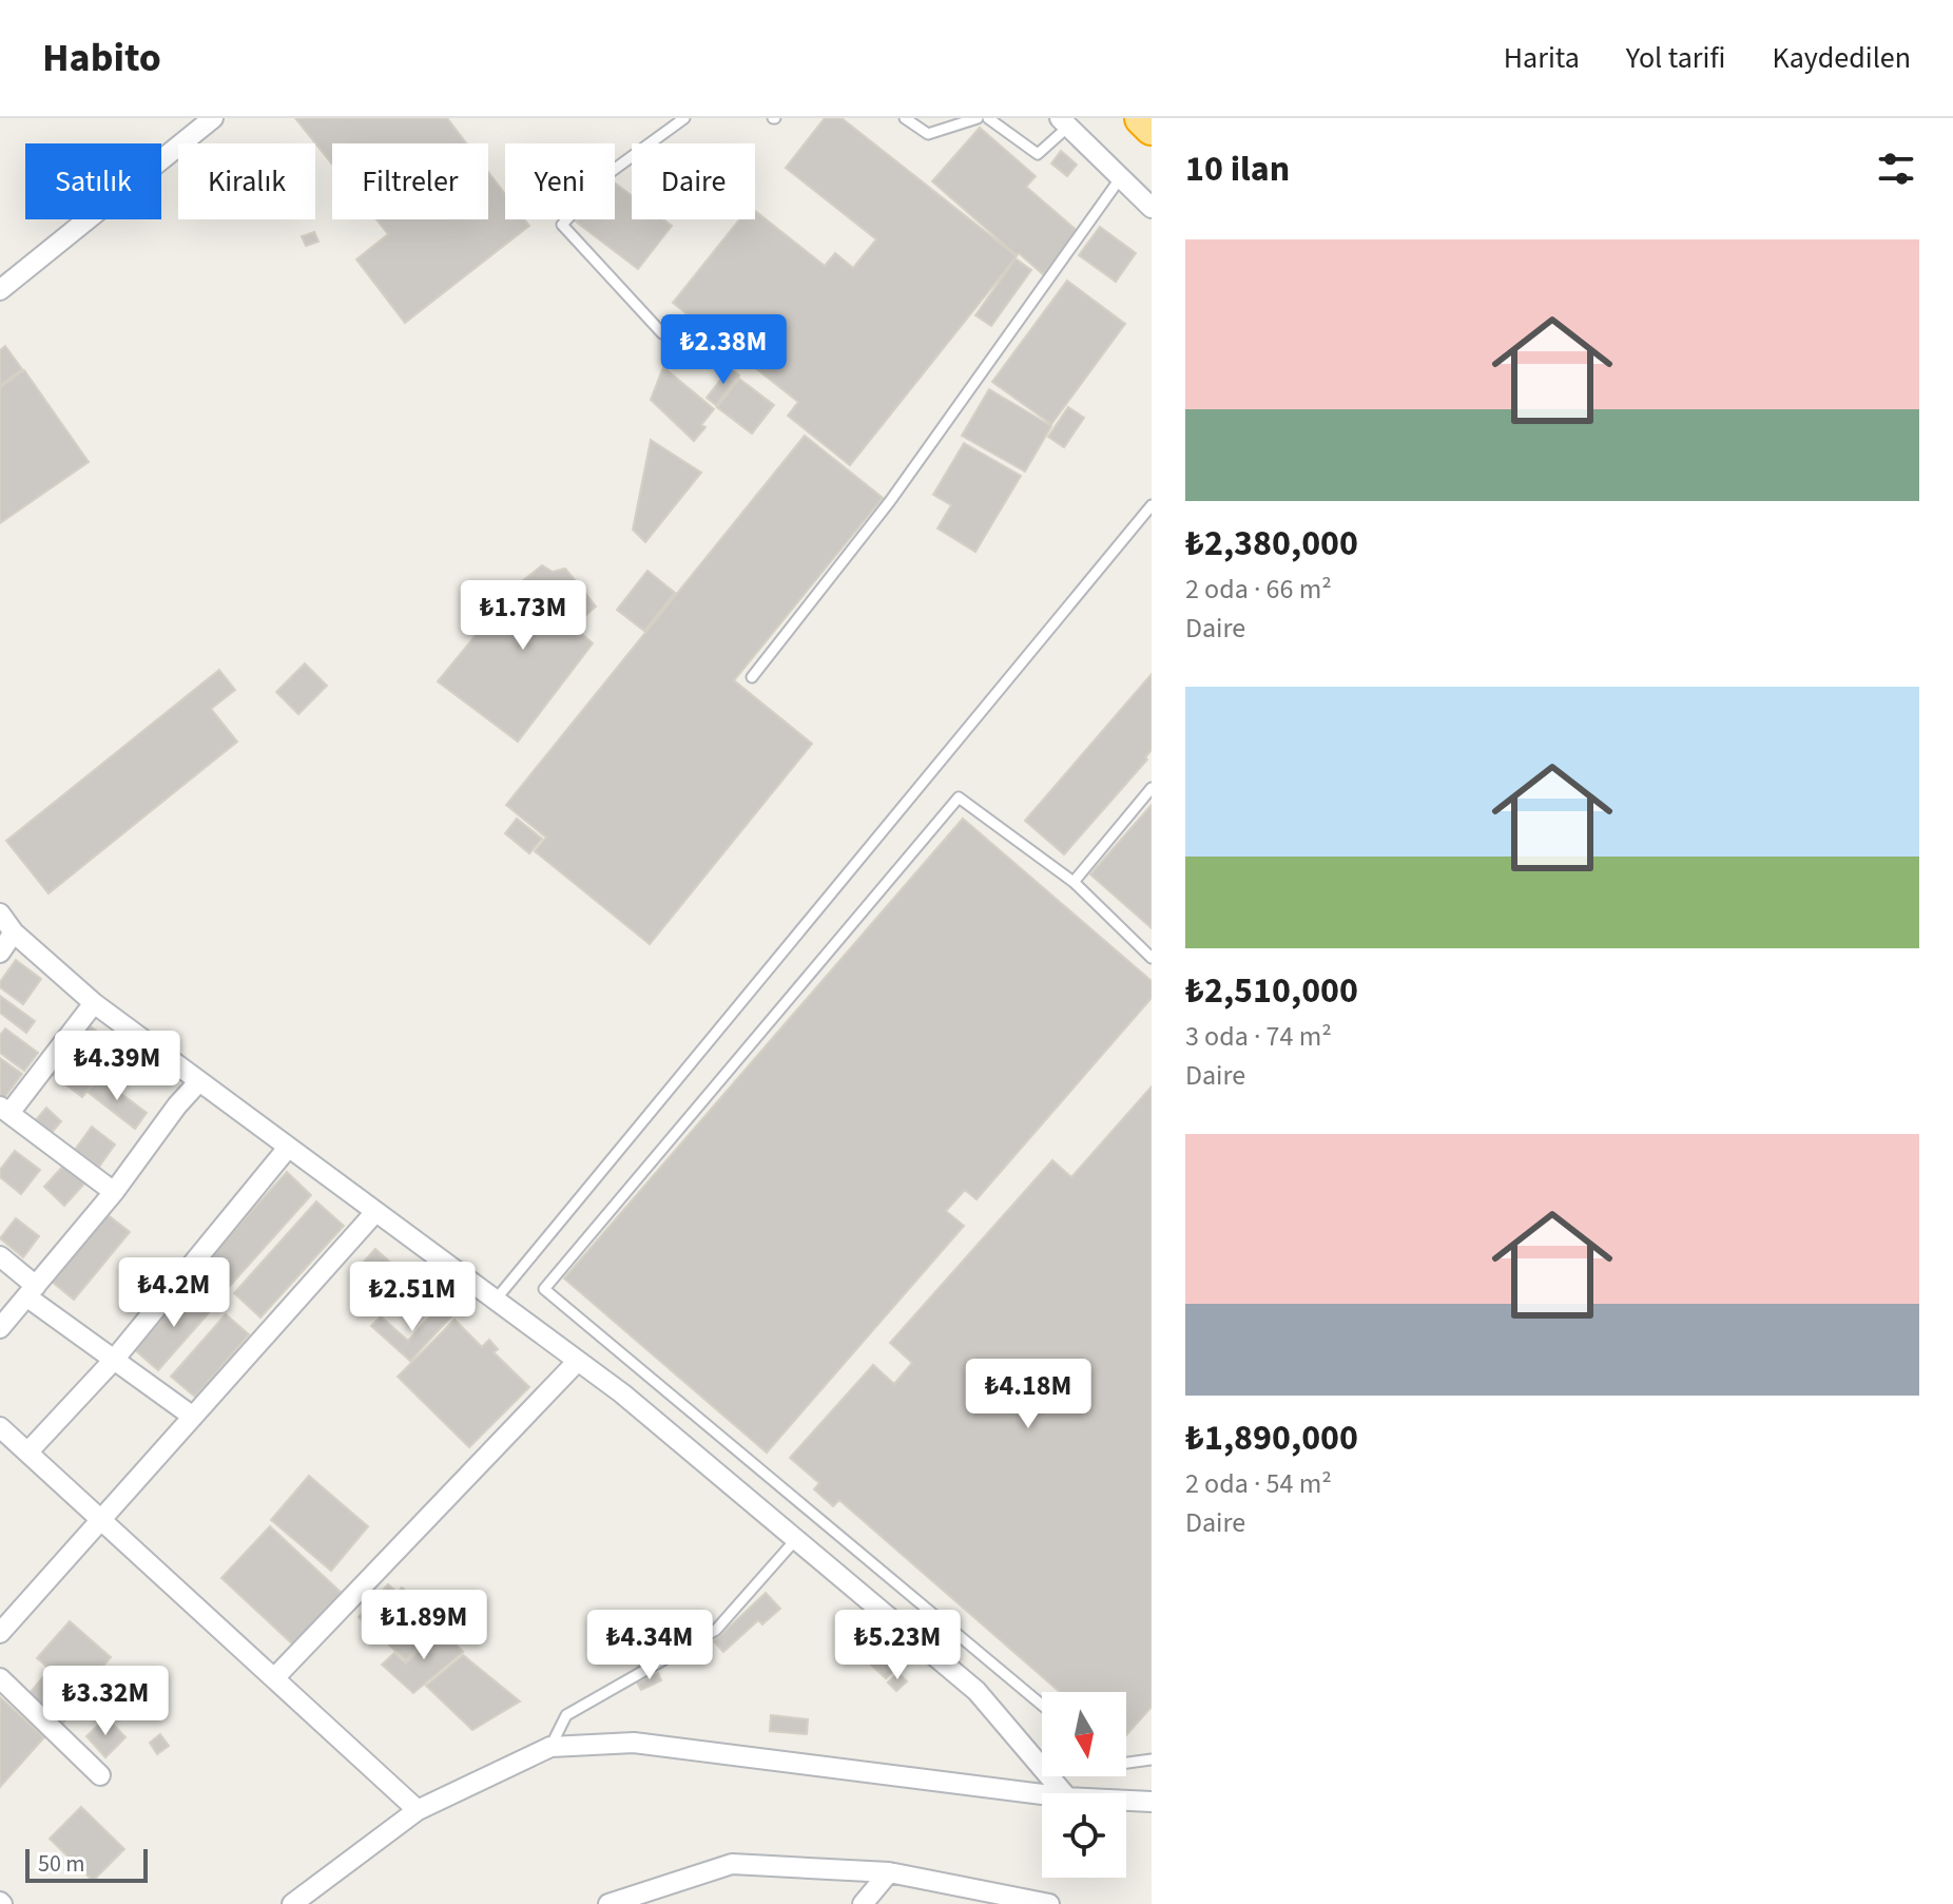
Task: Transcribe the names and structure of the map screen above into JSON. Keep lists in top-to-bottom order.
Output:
{
  "scale_bar": "50 m",
  "north": "bottom",
  "page": {
    "header": "Habito",
    "nav": ["Harita", "Yol tarifi", "Kaydedilen"],
    "heading": "10 ilan",
    "chip": [
      "Satılık",
      "Kiralık",
      "Filtreler",
      "Yeni",
      "Daire"
    ],
    "list": [
      {
        "name": "₺2,380,000",
        "note": "2 oda · 66 m² · Daire"
      },
      {
        "name": "₺2,510,000",
        "note": "3 oda · 74 m² · Daire"
      },
      {
        "name": "₺1,890,000",
        "note": "2 oda · 54 m² · Daire"
      }
    ],
    "price": [
      "₺2.38M",
      "₺1.73M",
      "₺4.39M",
      "₺4.2M",
      "₺2.51M",
      "₺4.18M",
      "₺1.89M",
      "₺4.34M",
      "₺5.23M",
      "₺3.32M"
    ],
    "scale": "50 m"
  }
}
